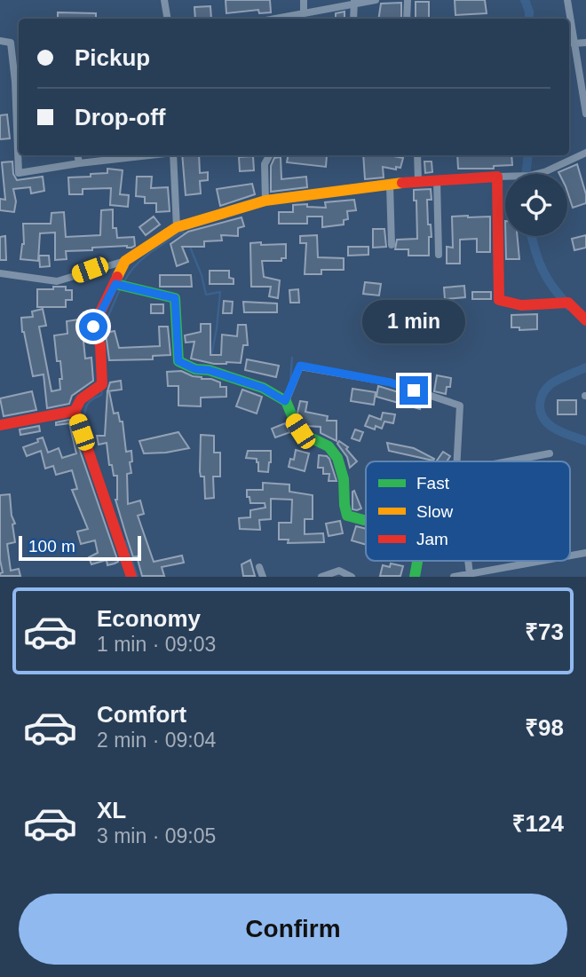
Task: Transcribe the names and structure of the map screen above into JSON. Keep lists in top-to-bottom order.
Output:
{
  "legend": ["Fast", "Slow", "Jam"],
  "scale_bar": "100 m",
  "page": {
    "banner": ["Pickup", "Drop-off"],
    "bubble": "1 min",
    "scale": "100 m",
    "list": [
      {
        "name": "Economy",
        "note": "1 min · 09:03",
        "value": "₹73"
      },
      {
        "name": "Comfort",
        "note": "2 min · 09:04",
        "value": "₹98"
      },
      {
        "name": "XL",
        "note": "3 min · 09:05",
        "value": "₹124"
      }
    ],
    "buttons": "Confirm"
  }
}
